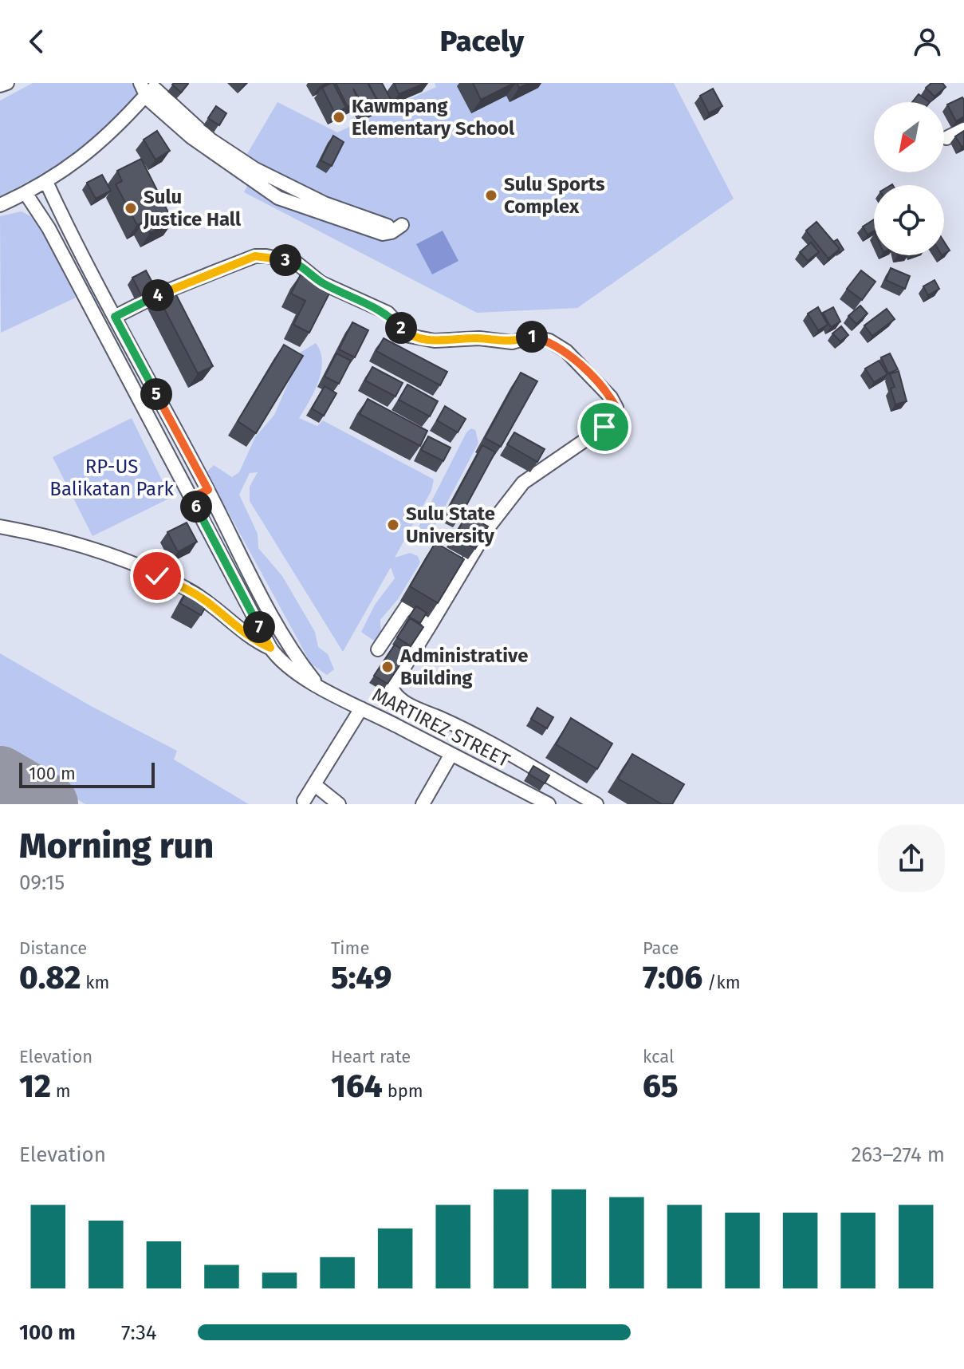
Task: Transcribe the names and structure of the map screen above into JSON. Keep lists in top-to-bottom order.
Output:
{
  "streets": {
    "street": ["MARTIREZ STREET"]
  },
  "parks": ["RP-US Balikatan Park"],
  "places": [
    "Kawmpang Elementary School",
    "Sulu Sports Complex",
    "Sulu Justice Hall",
    "Sulu State University",
    "Administrative Building"
  ],
  "scale_bar": "100 m",
  "north": "bottom left",
  "page": {
    "header": "Pacely",
    "pins": [
      "3",
      "4",
      "2",
      "1",
      "5",
      "6",
      "7"
    ],
    "scale": "100 m",
    "heading": ["Morning run", "09:15"],
    "stats": [
      ["Distance", "0.82 km"],
      ["Time", "5:49"],
      ["Pace", "7:06 /km"],
      ["Elevation", "12 m"],
      ["Heart rate", "164 bpm"],
      ["kcal", "65"]
    ],
    "chart": ["Elevation", "263–274 m"],
    "list": [
      {
        "name": "100 m",
        "note": "7:34"
      }
    ]
  }
}
